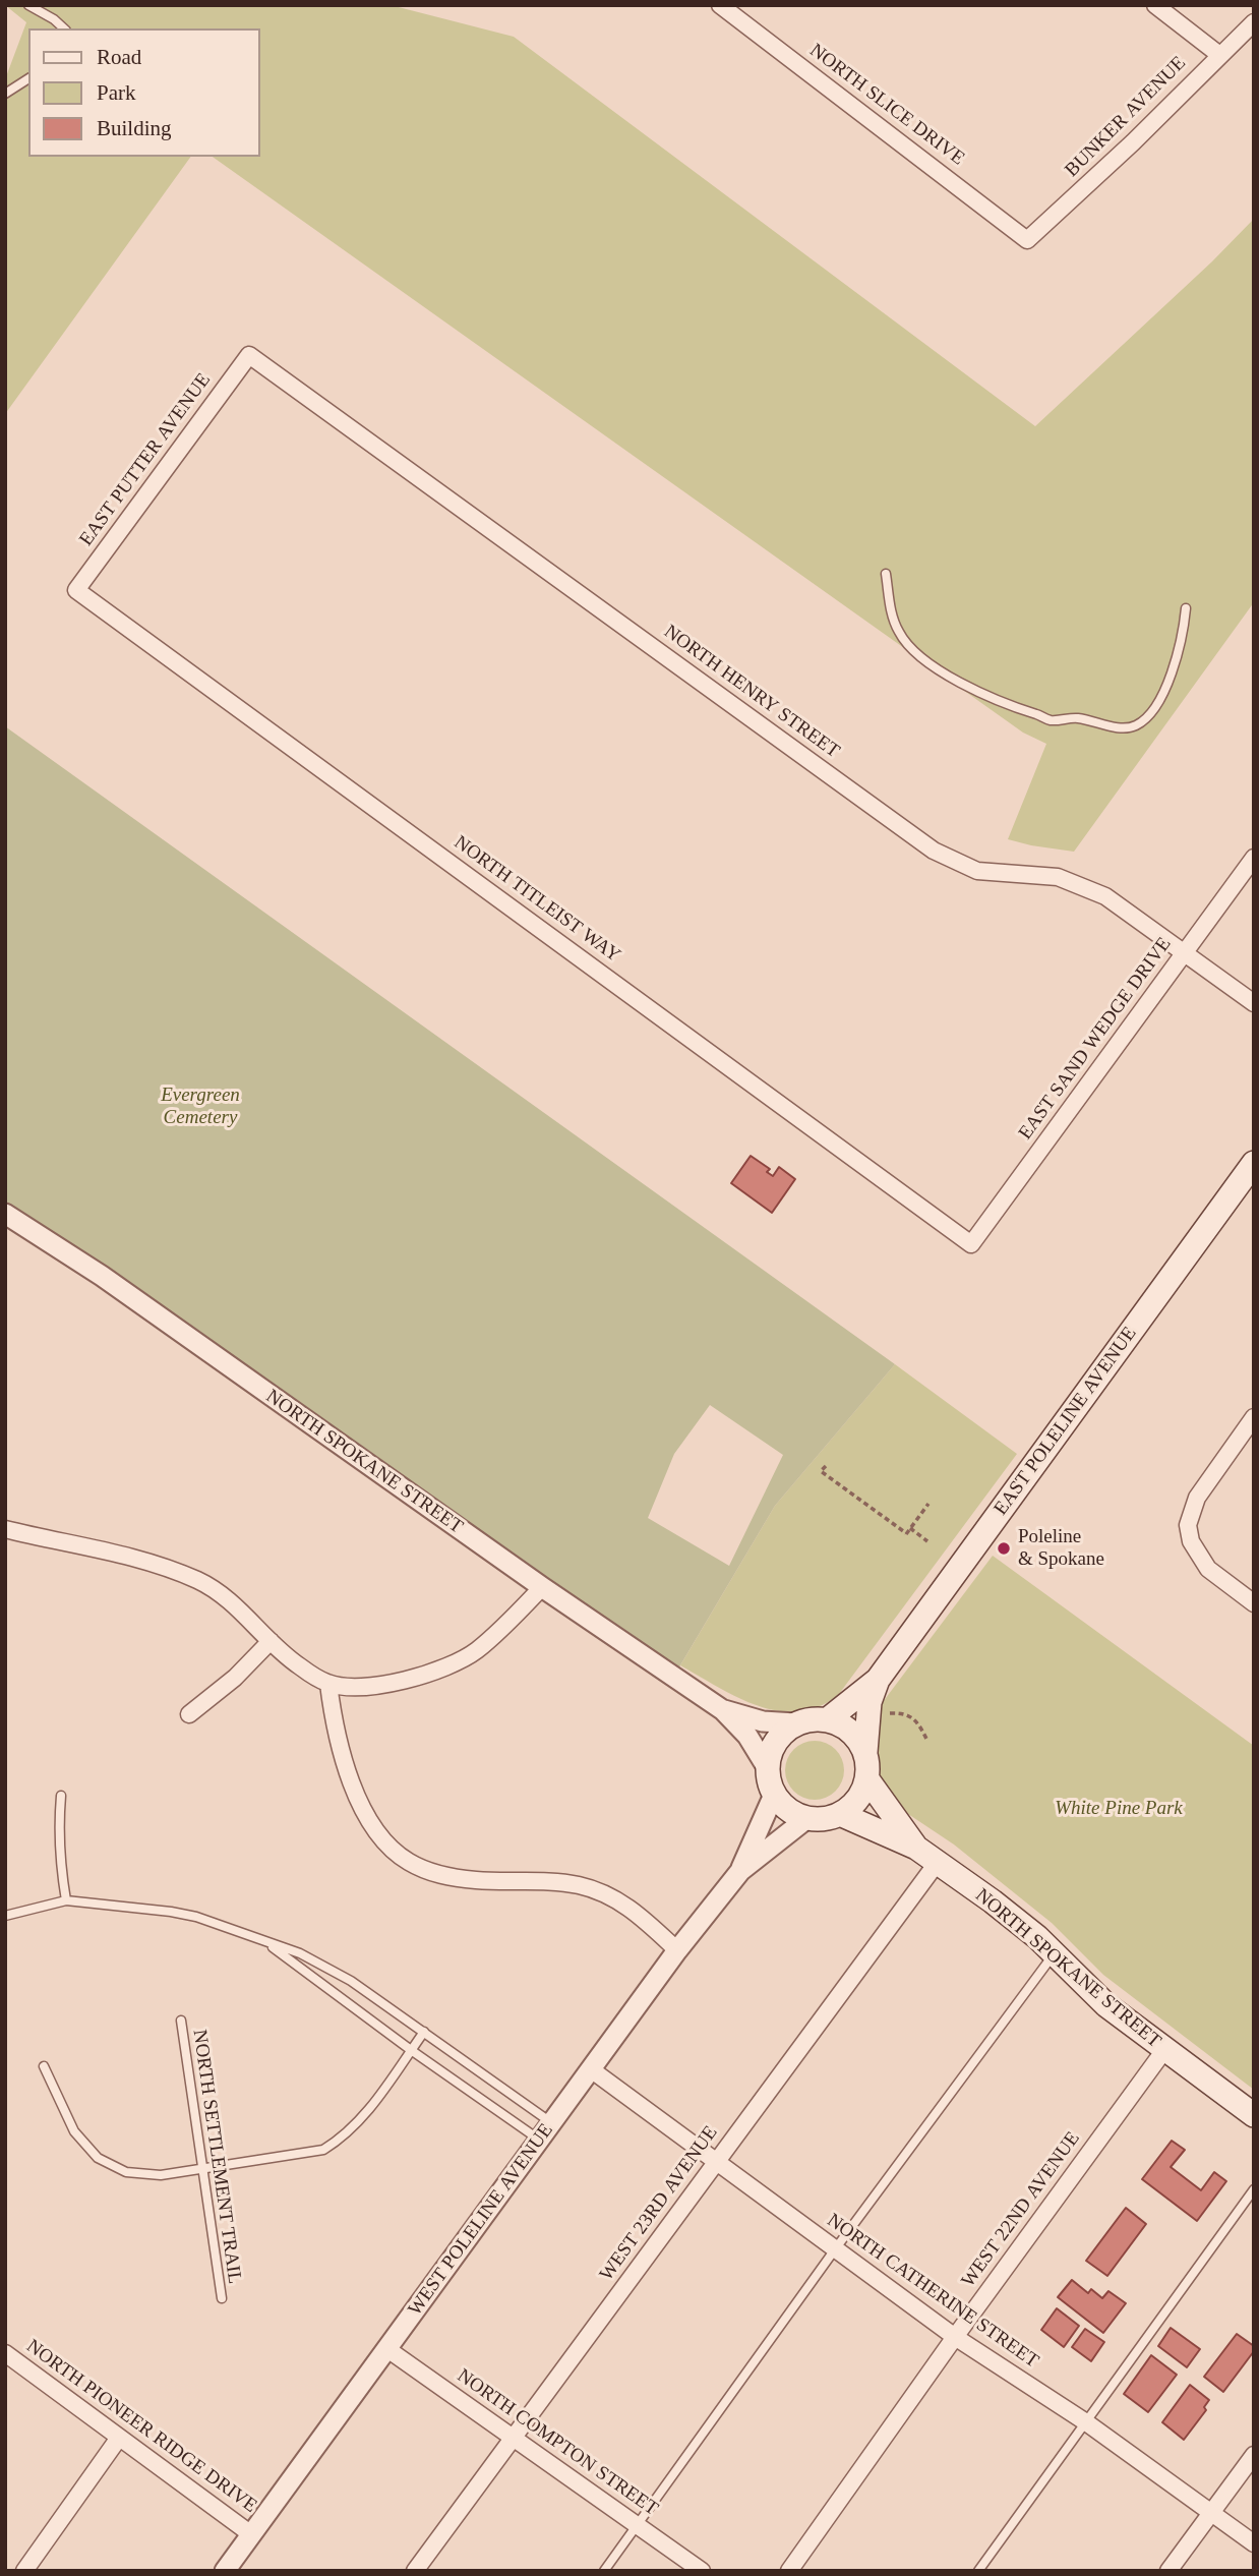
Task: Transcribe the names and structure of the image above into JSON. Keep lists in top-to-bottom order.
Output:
{
  "streets": {
    "main road": ["EAST POLELINE AVENUE", "NORTH SPOKANE STREET"],
    "street": [
      "NORTH SLICE DRIVE",
      "BUNKER AVENUE",
      "EAST PUTTER AVENUE",
      "NORTH HENRY STREET",
      "NORTH TITLEIST WAY",
      "EAST SAND WEDGE DRIVE",
      "WEST 23RD AVENUE",
      "WEST 22ND AVENUE",
      "WEST POLELINE AVENUE",
      "NORTH CATHERINE STREET",
      "NORTH PIONEER RIDGE DRIVE",
      "NORTH COMPTON STREET"
    ],
    "lane": ["NORTH SETTLEMENT TRAIL"]
  },
  "crossings": [
    ["NORTH SLICE DRIVE", "BUNKER AVENUE"],
    ["EAST PUTTER AVENUE", "NORTH HENRY STREET"],
    ["EAST PUTTER AVENUE", "NORTH TITLEIST WAY"],
    ["NORTH HENRY STREET", "EAST SAND WEDGE DRIVE"],
    ["NORTH TITLEIST WAY", "EAST SAND WEDGE DRIVE"],
    ["EAST POLELINE AVENUE", "NORTH SPOKANE STREET"],
    ["EAST POLELINE AVENUE", "WEST POLELINE AVENUE"],
    ["NORTH SPOKANE STREET", "WEST 23RD AVENUE"],
    ["NORTH SPOKANE STREET", "WEST 22ND AVENUE"],
    ["NORTH SPOKANE STREET", "WEST POLELINE AVENUE"],
    ["WEST 23RD AVENUE", "NORTH CATHERINE STREET"],
    ["WEST 23RD AVENUE", "NORTH COMPTON STREET"],
    ["WEST 22ND AVENUE", "NORTH CATHERINE STREET"],
    ["WEST POLELINE AVENUE", "NORTH CATHERINE STREET"],
    ["WEST POLELINE AVENUE", "NORTH PIONEER RIDGE DRIVE"],
    ["WEST POLELINE AVENUE", "NORTH COMPTON STREET"]
  ],
  "parks": ["Evergreen Cemetery", "White Pine Park"],
  "places": ["Poleline & Spokane"],
  "legend": ["Road", "Park", "Building"]
}
